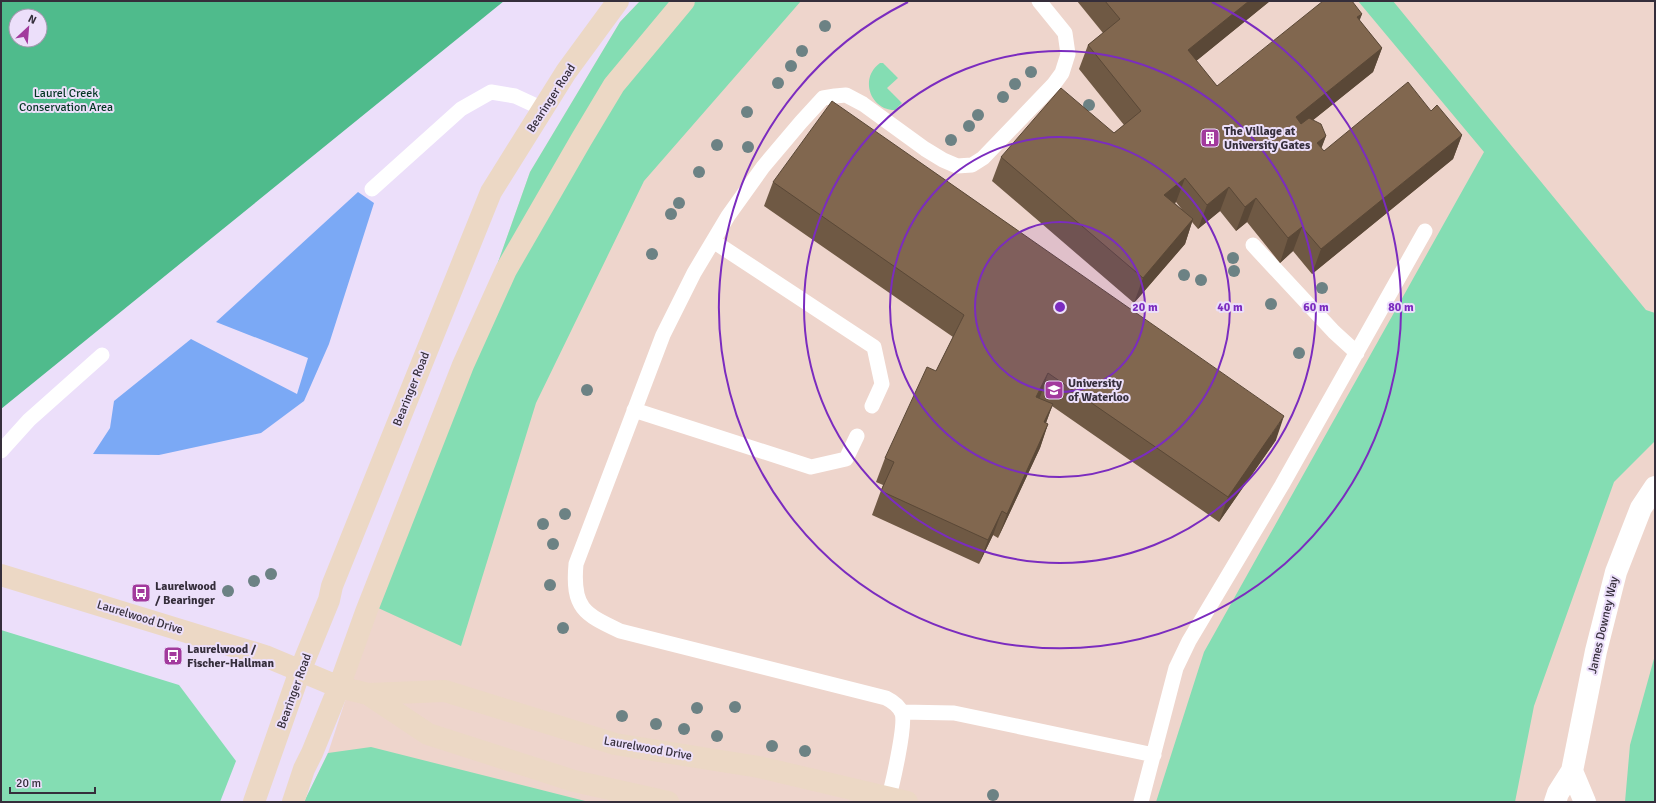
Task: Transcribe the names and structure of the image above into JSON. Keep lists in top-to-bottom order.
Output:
{
  "streets": {
    "main road": ["Bearinger Road", "Laurelwood Drive"],
    "street": ["James Downey Way"]
  },
  "crossings": [
    ["Bearinger Road", "Laurelwood Drive"]
  ],
  "parks": ["Laurel Creek Conservation Area"],
  "places": {
    "building": ["The Village at University Gates"],
    "school or university": ["University of Waterloo"],
    "bus stop": ["Laurelwood / Bearinger", "Laurelwood / Fischer-Hallman"]
  },
  "scale_bar": "20 m",
  "north": "top right",
  "rings": [
    "20 m",
    "40 m",
    "60 m",
    "80 m"
  ]
}
